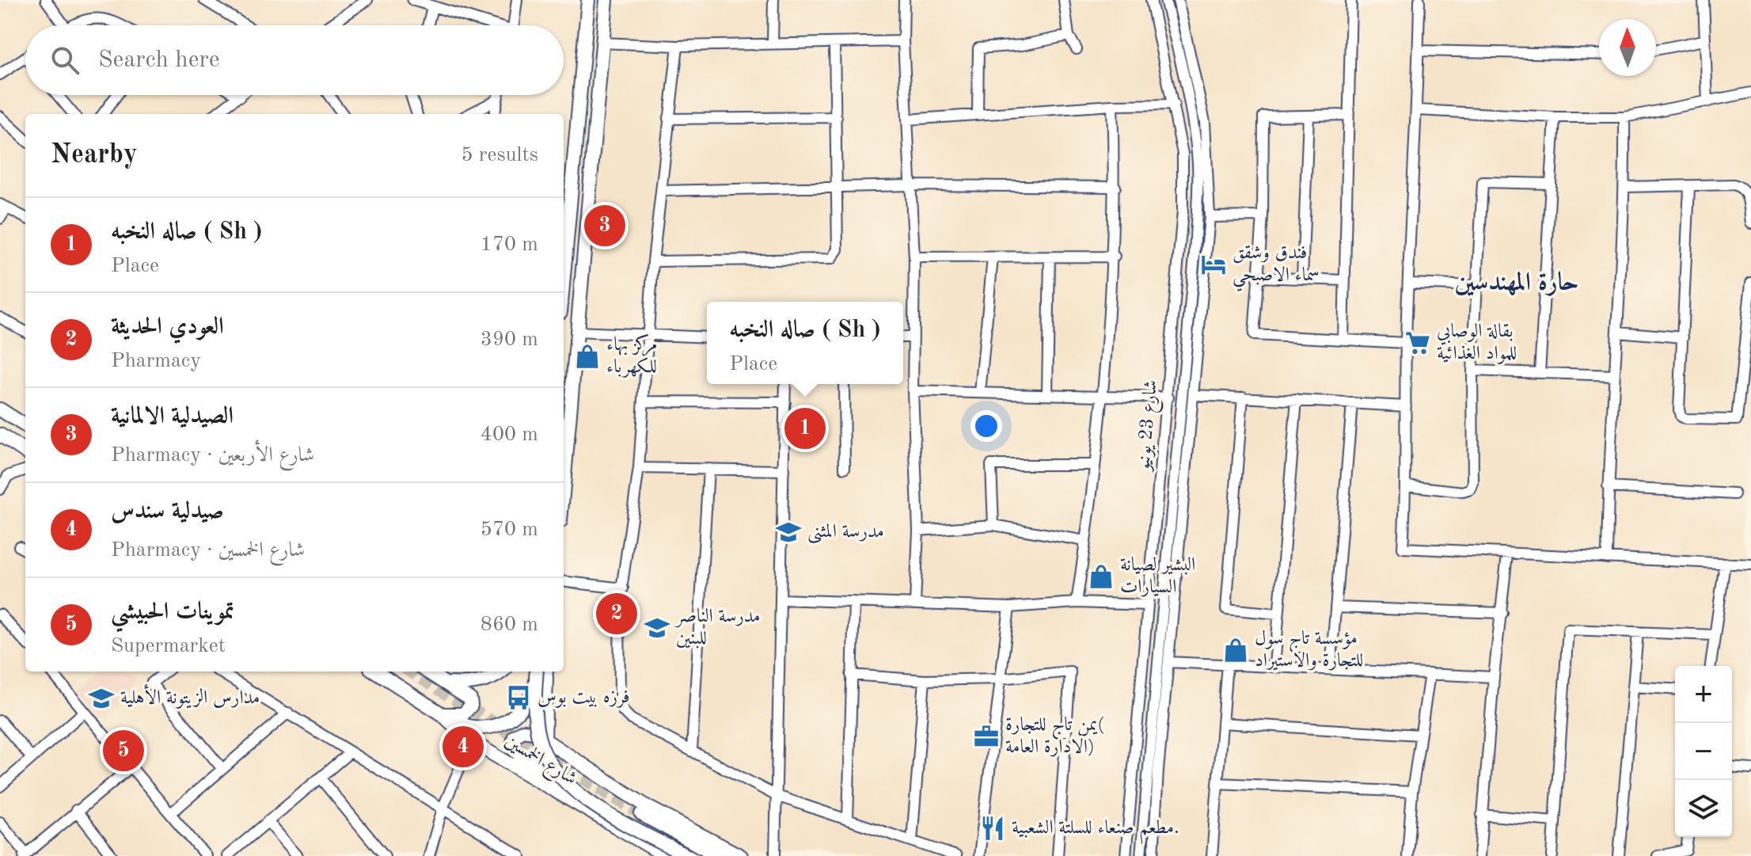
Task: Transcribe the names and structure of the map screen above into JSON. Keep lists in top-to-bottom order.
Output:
{
  "streets": {
    "main road": ["شارع الخمسين"],
    "street": ["شارع 23 يونيو"]
  },
  "districts": ["حارة المهندسين"],
  "places": {
    "hotel": ["فندق وشقق سماء الاصبحي"],
    "supermarket": ["بقالة الوصابي للمواد الغذائية"],
    "shop": ["مركز بهاء للكهرباء", "البشير لصيانة السيارات", "مؤسسة تاج سول للتجارة والاستيراد"],
    "school or university": ["مدرسة المثنى", "مدرسة الناصر للبنين", "مدارس الزيتونة الأهلية"],
    "bus stop": ["فرزه بيت بوس"],
    "office": ["يمن تاج للتجارة( الادارة العامة)"],
    "restaurant": ["مطعم صنعاء للسلتة الشعبية."]
  },
  "north": "top",
  "page": {
    "search": "Search here",
    "heading": ["Nearby", "5 results"],
    "list": [
      {
        "mark": "1",
        "name": "صاله النخبه ( Sh )",
        "note": "Place",
        "value": "170 m"
      },
      {
        "mark": "2",
        "name": "العودي الحديثة",
        "note": "Pharmacy",
        "value": "390 m"
      },
      {
        "mark": "3",
        "name": "الصيدلية الالمانية",
        "note": "Pharmacy · شارع الأربعين",
        "value": "400 m"
      },
      {
        "mark": "4",
        "name": "صيدلية سندس",
        "note": "Pharmacy · شارع الخمسين",
        "value": "570 m"
      },
      {
        "mark": "5",
        "name": "تموينات الحبيشي",
        "note": "Supermarket",
        "value": "860 m"
      }
    ],
    "pins": [
      "3",
      "1",
      "2",
      "4",
      "5"
    ],
    "popup": ["صاله النخبه ( Sh )", "Place"],
    "map_buttons": ["+", "−"]
  }
}
